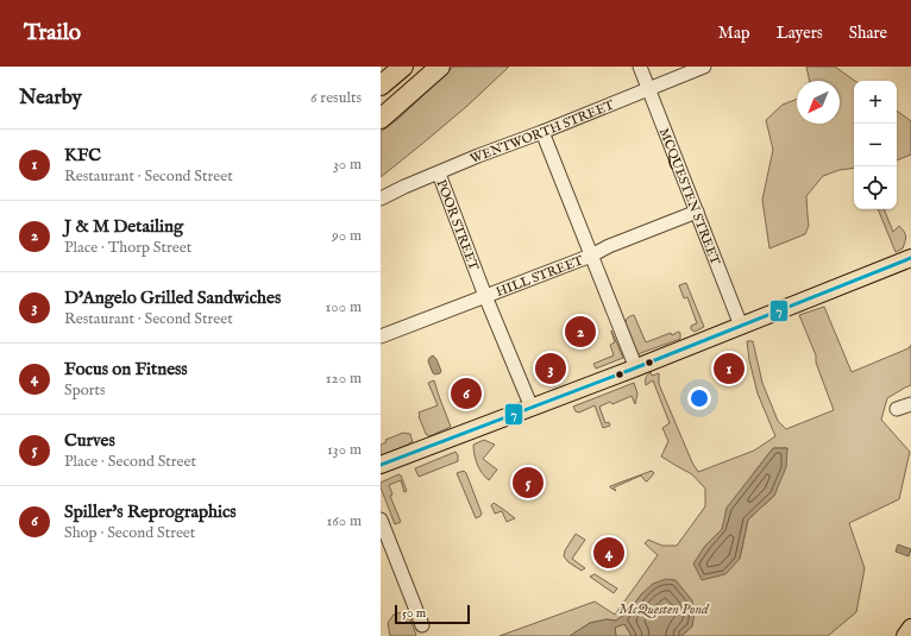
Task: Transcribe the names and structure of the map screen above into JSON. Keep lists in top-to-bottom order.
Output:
{
  "streets": {
    "street": [
      "WENTWORTH STREET",
      "MCQUESTEN STREET",
      "POOR STREET",
      "HILL STREET"
    ]
  },
  "crossings": [
    ["WENTWORTH STREET", "MCQUESTEN STREET"],
    ["WENTWORTH STREET", "POOR STREET"],
    ["MCQUESTEN STREET", "HILL STREET"],
    ["POOR STREET", "HILL STREET"]
  ],
  "water": ["McQuesten Pond"],
  "lines": ["transit line 7"],
  "scale_bar": "50 m",
  "north": "bottom left",
  "page": {
    "header": "Trailo",
    "nav": ["Map", "Layers", "Share"],
    "heading": ["Nearby", "6 results"],
    "map_buttons": ["+", "−"],
    "list": [
      {
        "mark": "1",
        "name": "KFC",
        "note": "Restaurant · Second Street",
        "value": "30 m"
      },
      {
        "mark": "2",
        "name": "J & M Detailing",
        "note": "Place · Thorp Street",
        "value": "90 m"
      },
      {
        "mark": "3",
        "name": "D'Angelo Grilled Sandwiches",
        "note": "Restaurant · Second Street",
        "value": "100 m"
      },
      {
        "mark": "4",
        "name": "Focus on Fitness",
        "note": "Sports",
        "value": "120 m"
      },
      {
        "mark": "5",
        "name": "Curves",
        "note": "Place · Second Street",
        "value": "130 m"
      },
      {
        "mark": "6",
        "name": "Spiller's Reprographics",
        "note": "Shop · Second Street",
        "value": "160 m"
      }
    ],
    "pins": [
      "2",
      "1",
      "3",
      "6",
      "5",
      "4"
    ],
    "scale": "50 m"
  }
}
